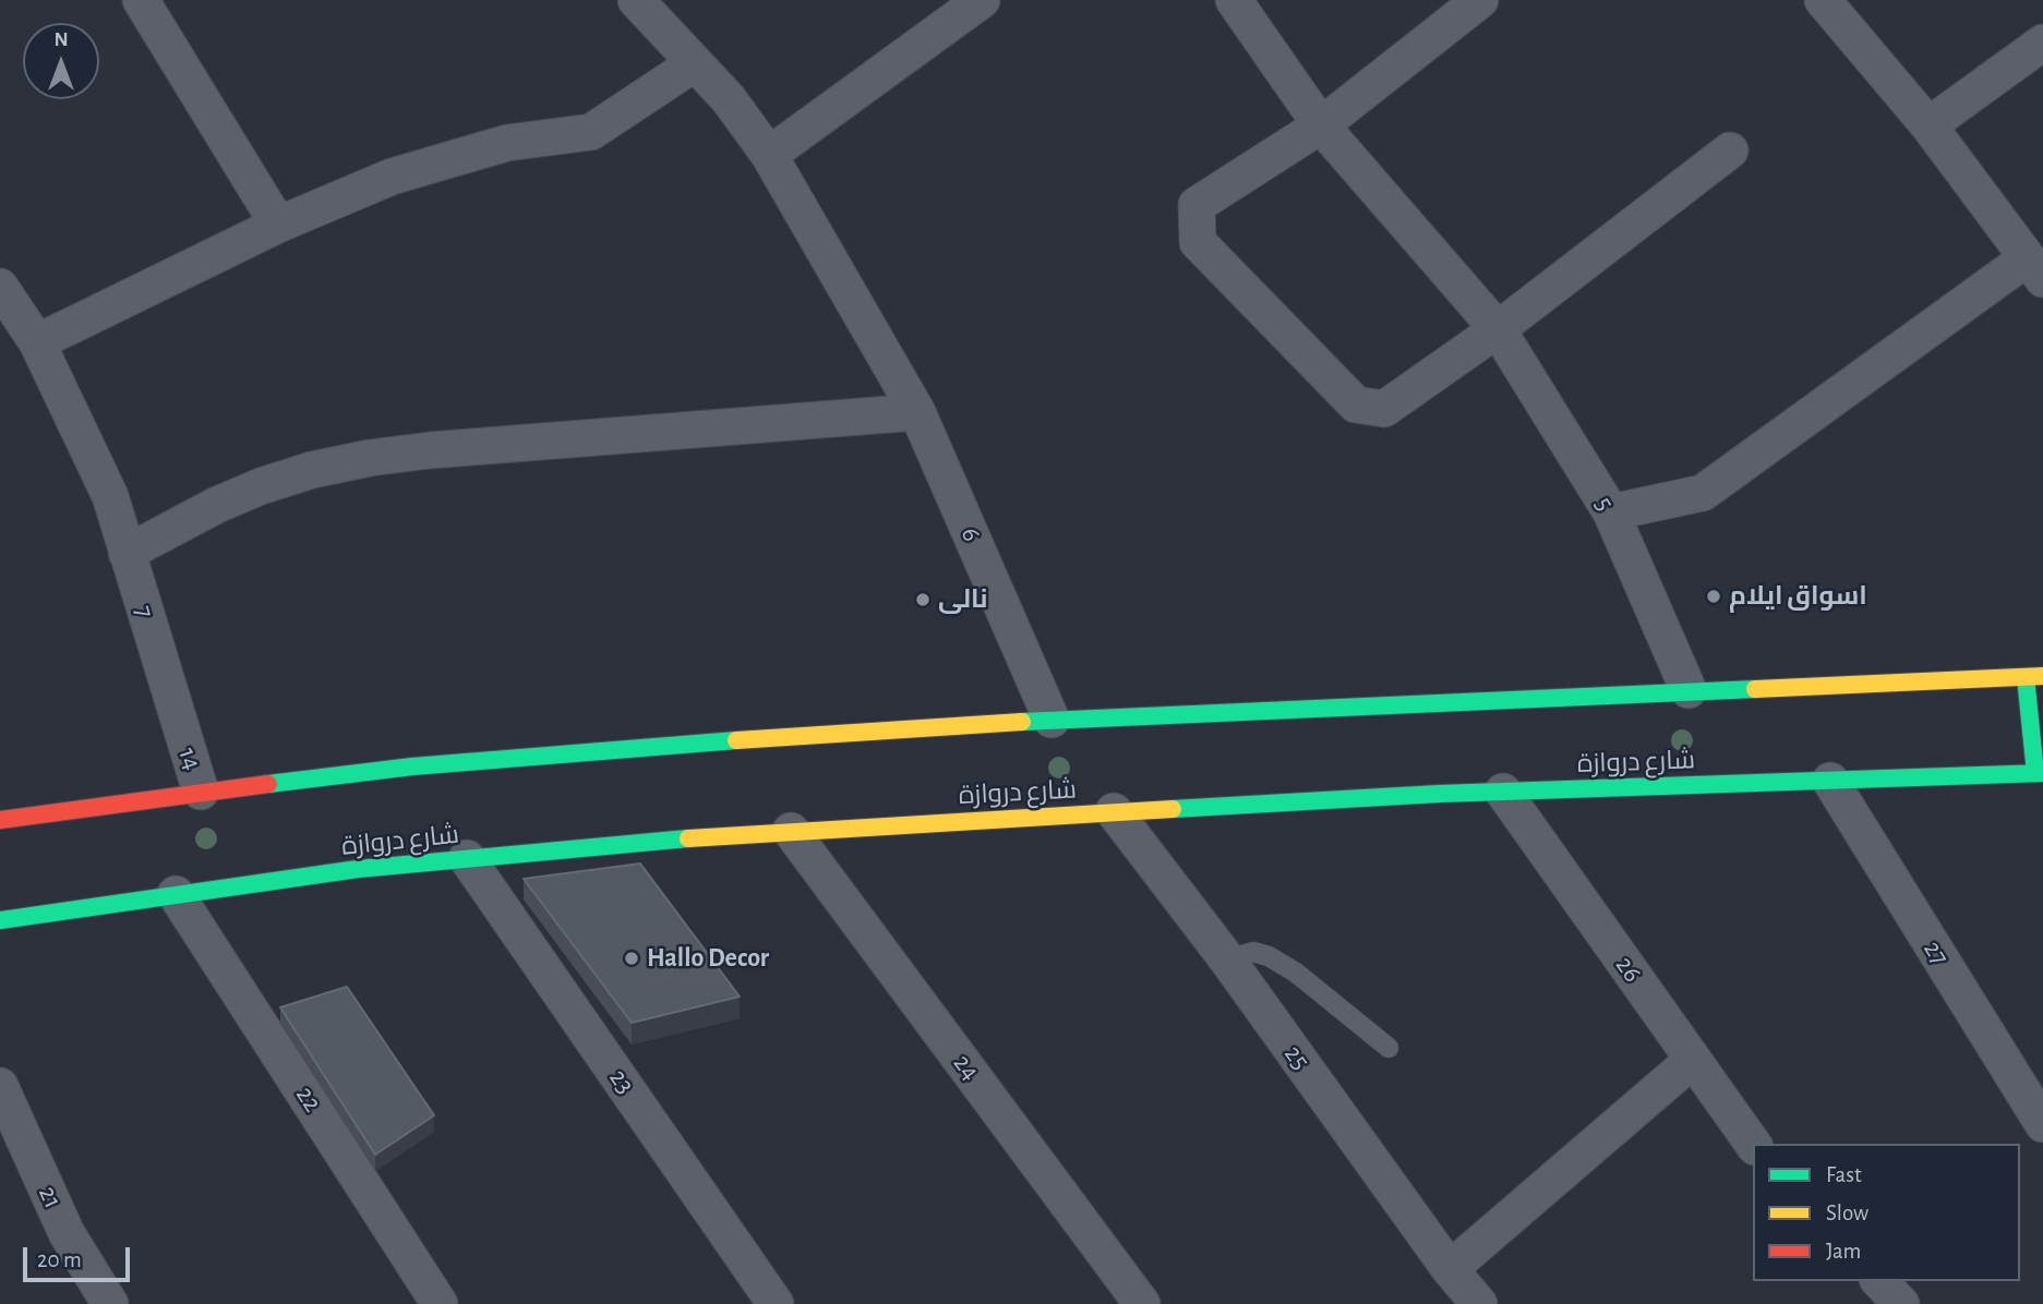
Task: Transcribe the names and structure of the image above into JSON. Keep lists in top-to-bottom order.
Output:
{
  "streets": {
    "main road": ["شارع دروازة"],
    "street": [
      "5",
      "6",
      "7",
      "14",
      "27",
      "26",
      "25",
      "24",
      "23",
      "22",
      "21"
    ]
  },
  "crossings": [
    ["7", "14"],
    ["شارع دروازة", "27"],
    ["شارع دروازة", "26"],
    ["شارع دروازة", "25"],
    ["شارع دروازة", "24"],
    ["شارع دروازة", "23"],
    ["شارع دروازة", "22"]
  ],
  "places": ["اسواق ایلام", "نالی", "Hallo Decor"],
  "legend": ["Fast", "Slow", "Jam"],
  "scale_bar": "20 m",
  "north": "top"
}
